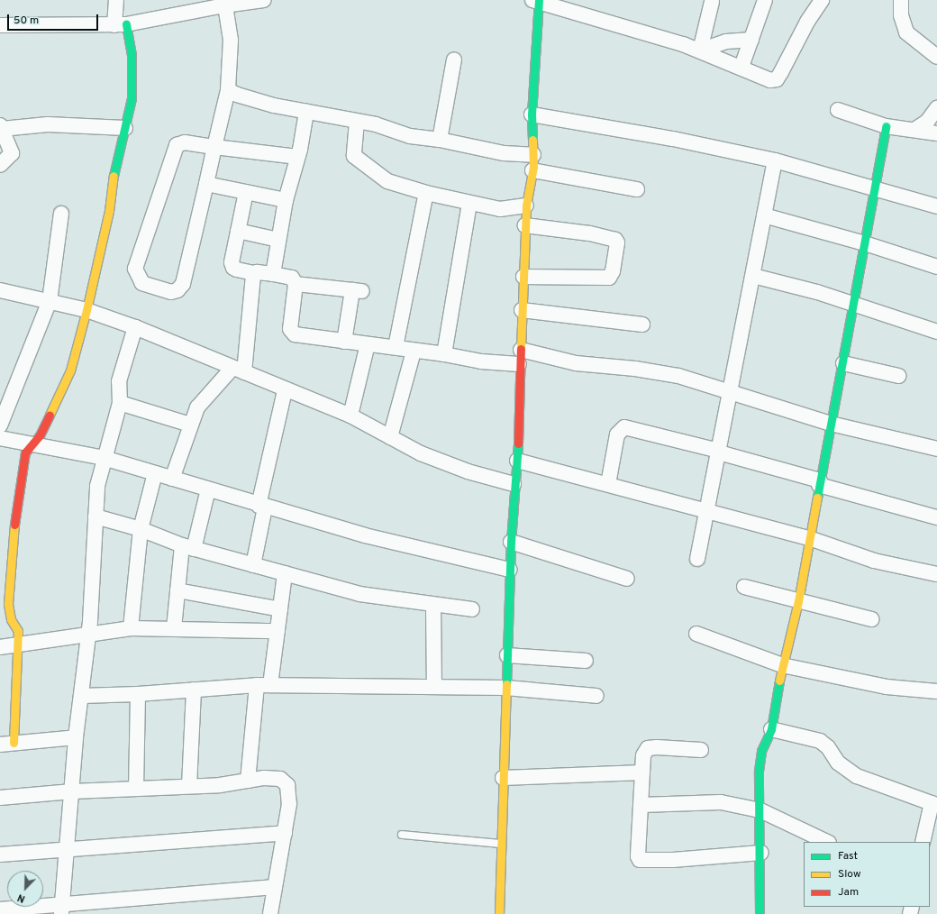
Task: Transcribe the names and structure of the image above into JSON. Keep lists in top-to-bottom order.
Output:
{
  "legend": ["Fast", "Slow", "Jam"],
  "scale_bar": "50 m",
  "north": "bottom left"
}
